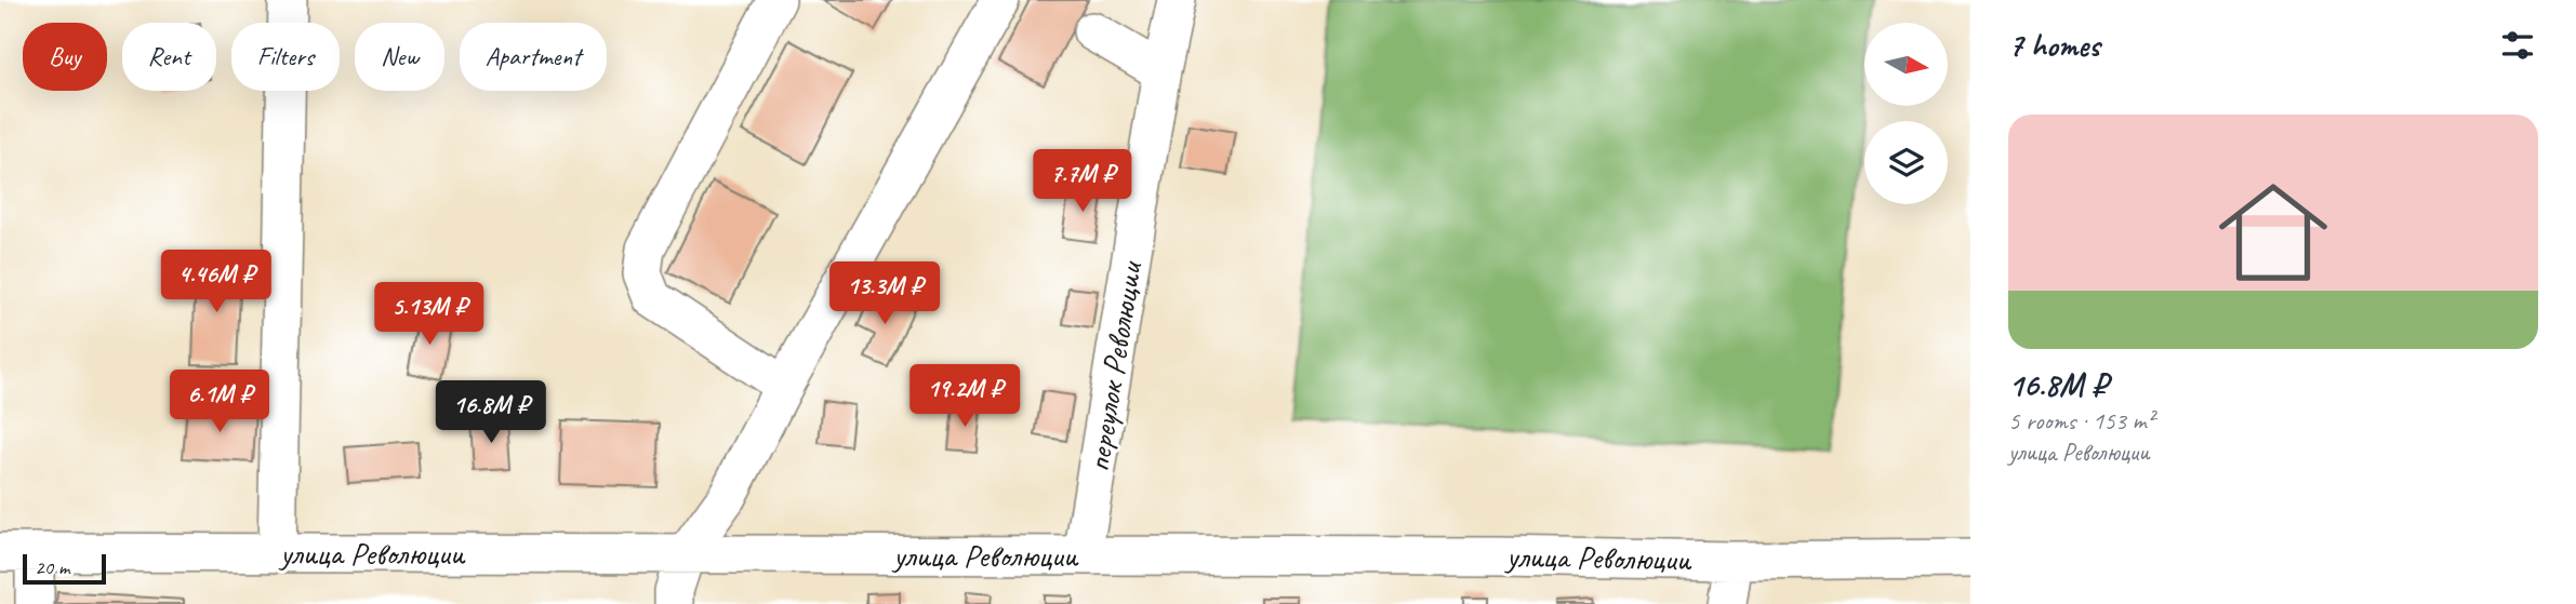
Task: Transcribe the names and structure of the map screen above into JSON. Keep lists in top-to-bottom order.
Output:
{
  "streets": {
    "street": ["переулок Революции", "улица Революции"]
  },
  "crossings": [
    ["переулок Революции", "улица Революции"]
  ],
  "scale_bar": "20 m",
  "north": "right",
  "page": {
    "heading": "7 homes",
    "chip": [
      "Buy",
      "Rent",
      "Filters",
      "New",
      "Apartment"
    ],
    "list": [
      {
        "name": "16.8M ₽",
        "note": "5 rooms · 153 m² · улица Революции"
      }
    ],
    "price": [
      "7.7M ₽",
      "4.46M ₽",
      "13.3M ₽",
      "5.13M ₽",
      "19.2M ₽",
      "6.1M ₽",
      "16.8M ₽"
    ],
    "scale": "20 m"
  }
}
